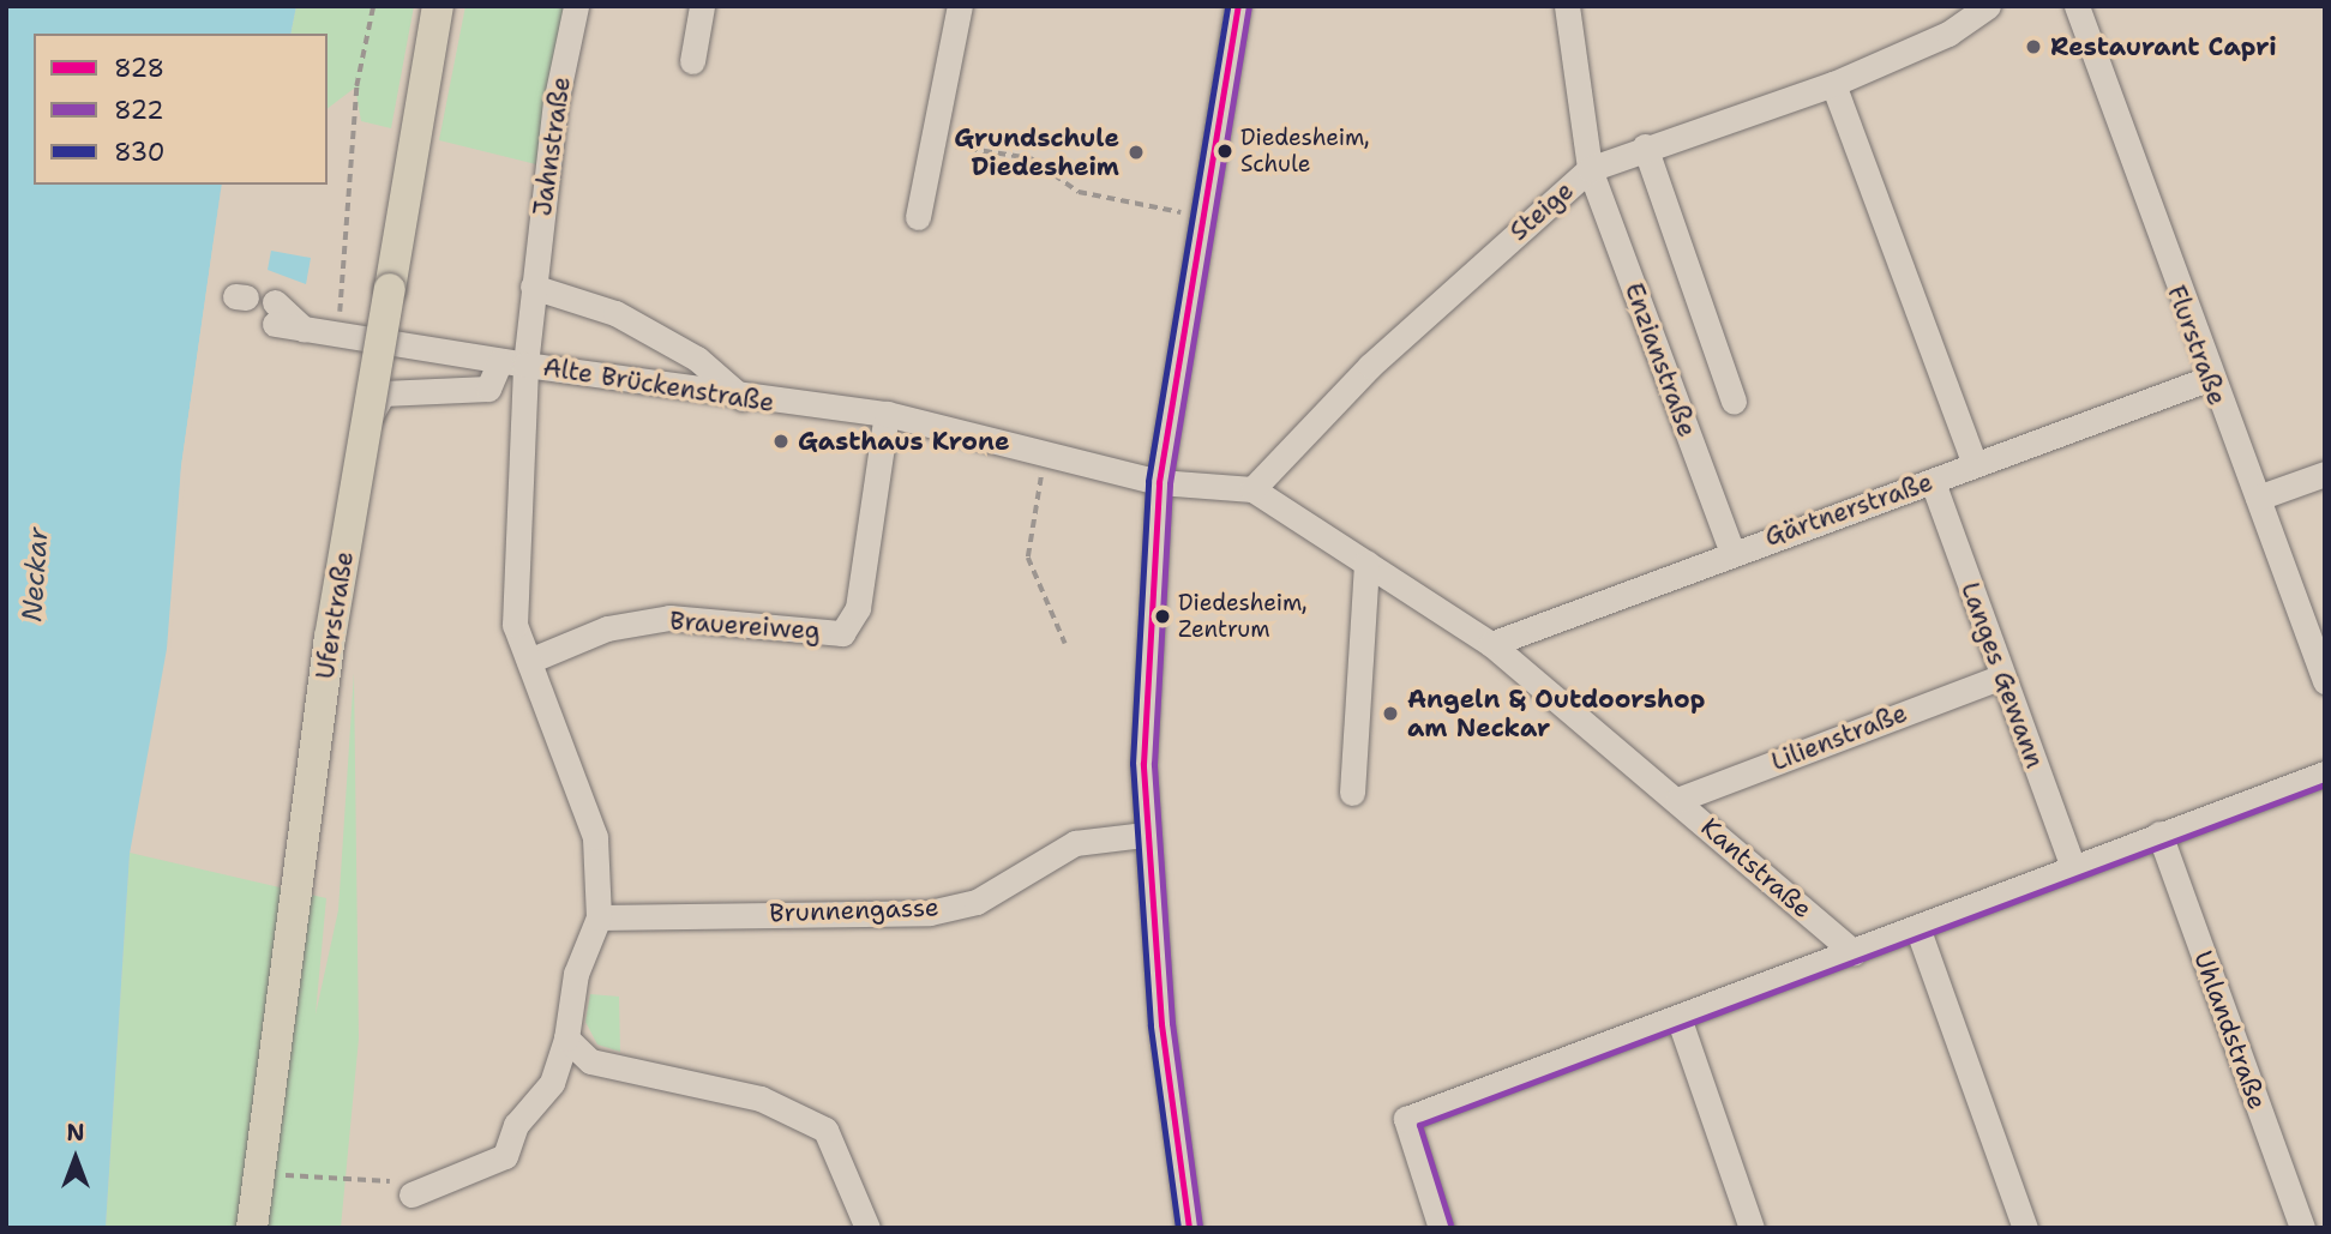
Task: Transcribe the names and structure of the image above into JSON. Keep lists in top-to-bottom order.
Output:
{
  "streets": {
    "main road": ["Uferstraße"],
    "street": [
      "Jahnstraße",
      "Steige",
      "Flurstraße",
      "Enzianstraße",
      "Alte Brückenstraße",
      "Gärtnerstraße",
      "Brauereiweg",
      "Langes Gewann",
      "Lilienstraße",
      "Kantstraße",
      "Brunnengasse",
      "Uhlandstraße"
    ]
  },
  "crossings": [
    ["Jahnstraße", "Alte Brückenstraße"],
    ["Steige", "Enzianstraße"],
    ["Steige", "Kantstraße"],
    ["Flurstraße", "Gärtnerstraße"],
    ["Enzianstraße", "Gärtnerstraße"],
    ["Alte Brückenstraße", "Brauereiweg"],
    ["Alte Brückenstraße", "Brunnengasse"],
    ["Gärtnerstraße", "Langes Gewann"],
    ["Gärtnerstraße", "Kantstraße"],
    ["Langes Gewann", "Lilienstraße"],
    ["Lilienstraße", "Kantstraße"]
  ],
  "water": ["Neckar"],
  "places": [
    "Restaurant Capri",
    "Diedesheim, Schule",
    "Grundschule Diedesheim",
    "Gasthaus Krone",
    "Diedesheim, Zentrum",
    "Angeln & Outdoorshop am Neckar"
  ],
  "lines": ["transit line 828", "transit line 830", "transit line 822"],
  "legend": ["828", "822", "830"],
  "north": "top"
}
